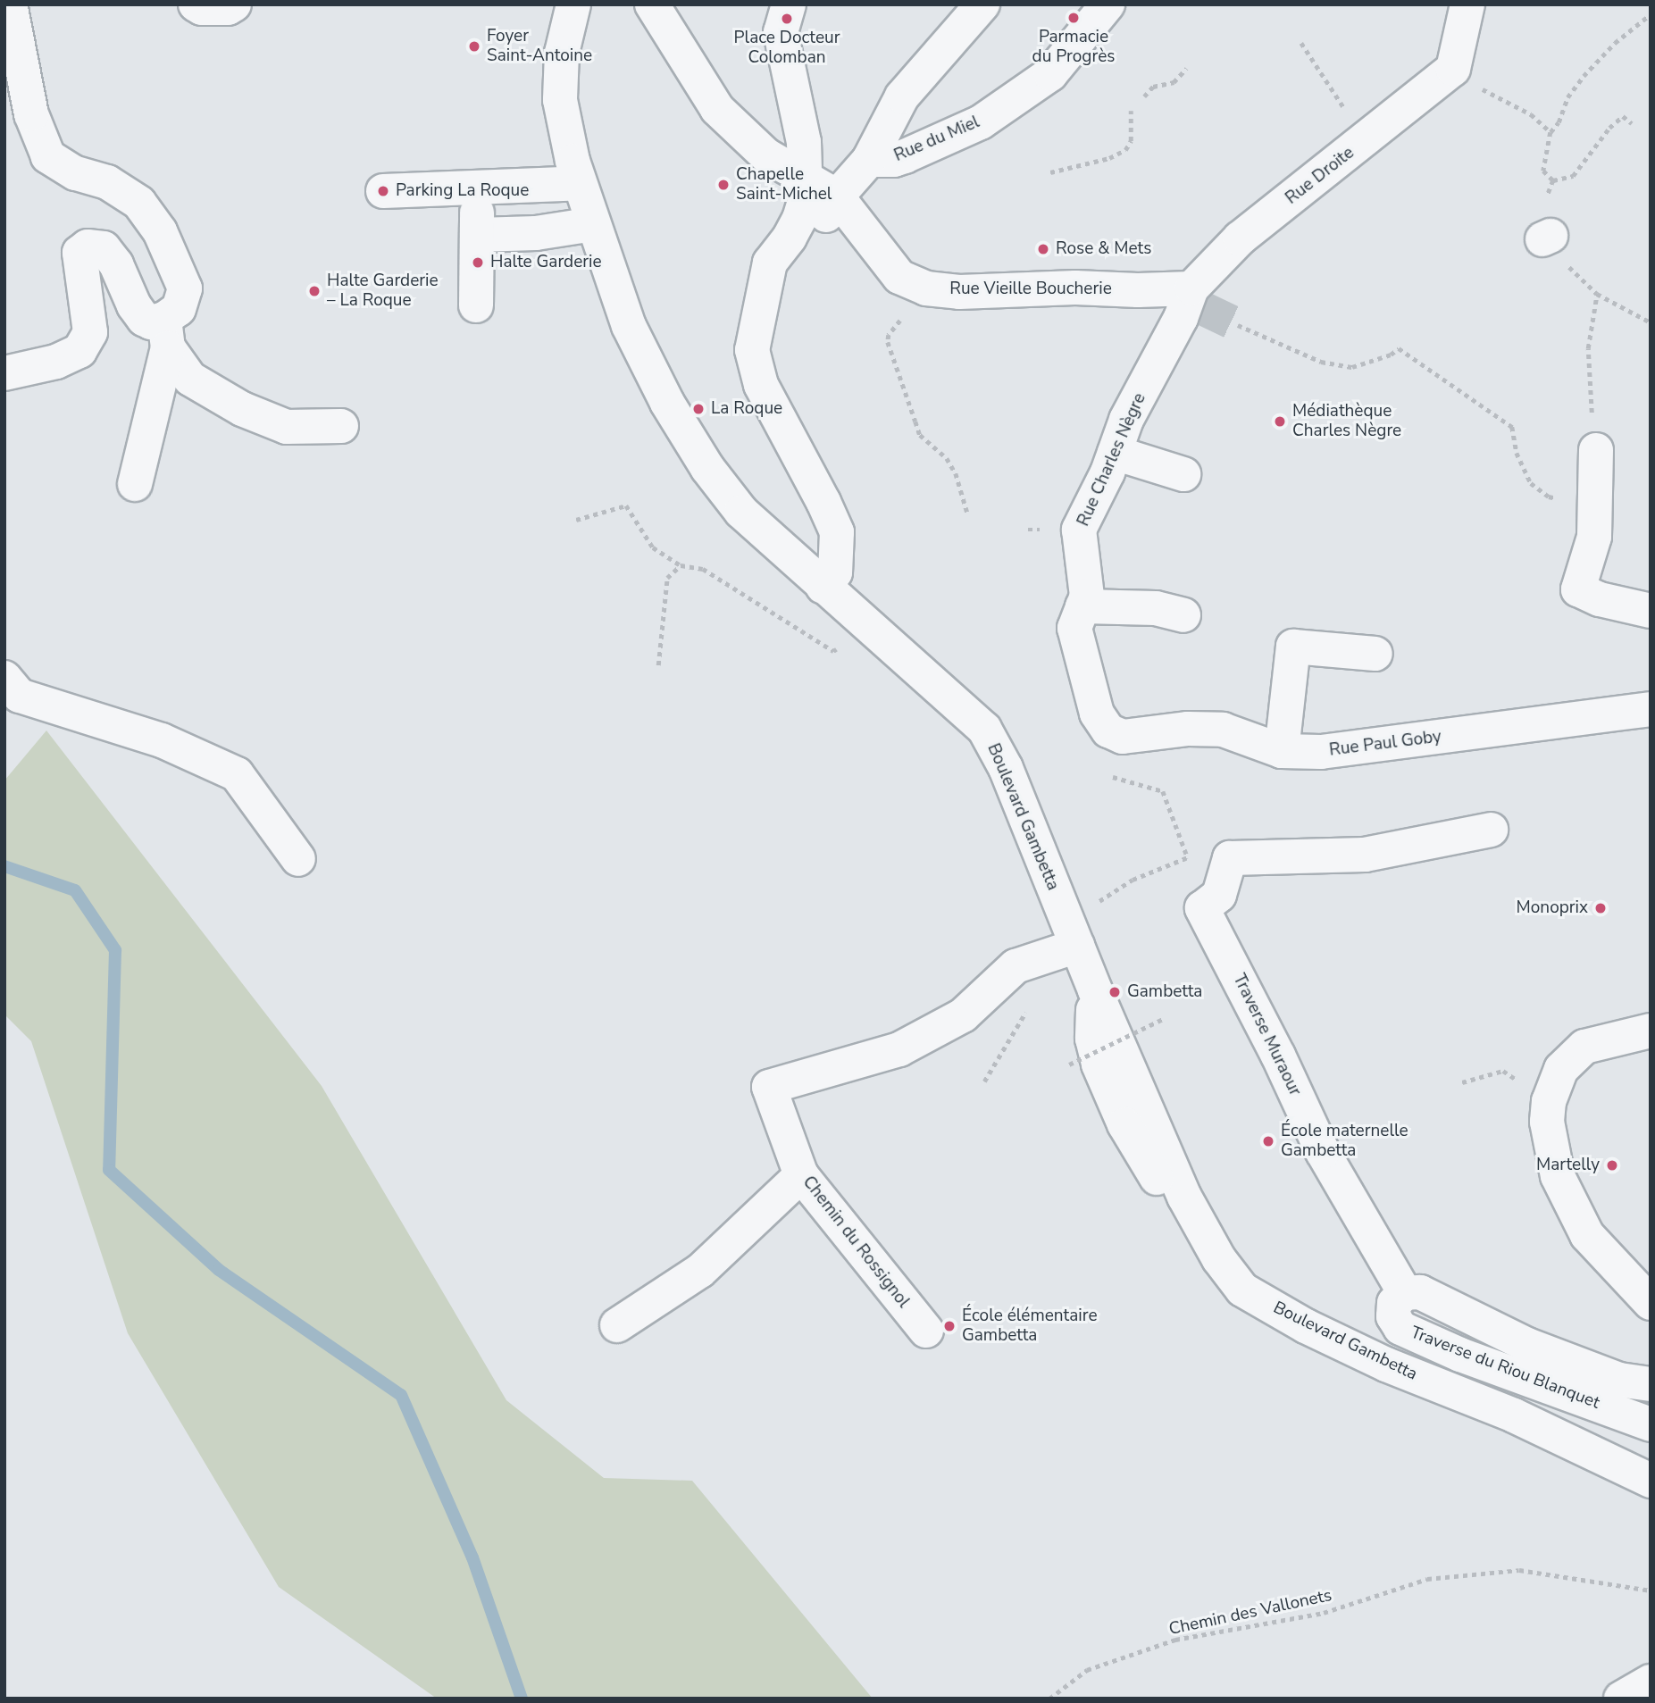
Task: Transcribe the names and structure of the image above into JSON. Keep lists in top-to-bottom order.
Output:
{
  "streets": {
    "street": [
      "Rue du Miel",
      "Rue Droite",
      "Rue Vieille Boucherie",
      "Rue Charles Nègre",
      "Rue Paul Goby",
      "Boulevard Gambetta",
      "Traverse Muraour",
      "Chemin du Rossignol",
      "Traverse du Riou Blanquet"
    ],
    "path": ["Chemin des Vallonets"]
  },
  "crossings": [
    ["Rue Droite", "Rue Vieille Boucherie"],
    ["Rue Droite", "Rue Charles Nègre"],
    ["Rue Vieille Boucherie", "Rue Charles Nègre"],
    ["Rue Charles Nègre", "Rue Paul Goby"],
    ["Boulevard Gambetta", "Chemin du Rossignol"],
    ["Traverse Muraour", "Traverse du Riou Blanquet"]
  ],
  "places": [
    "Parmacie du Progrès",
    "Place Docteur Colomban",
    "Foyer Saint-Antoine",
    "Chapelle Saint-Michel",
    "Parking La Roque",
    "Rose & Mets",
    "Halte Garderie",
    "Halte Garderie – La Roque",
    "La Roque",
    "Médiathèque Charles Nègre",
    "Monoprix",
    "Gambetta",
    "École maternelle Gambetta",
    "Martelly",
    "École élémentaire Gambetta"
  ]
}
